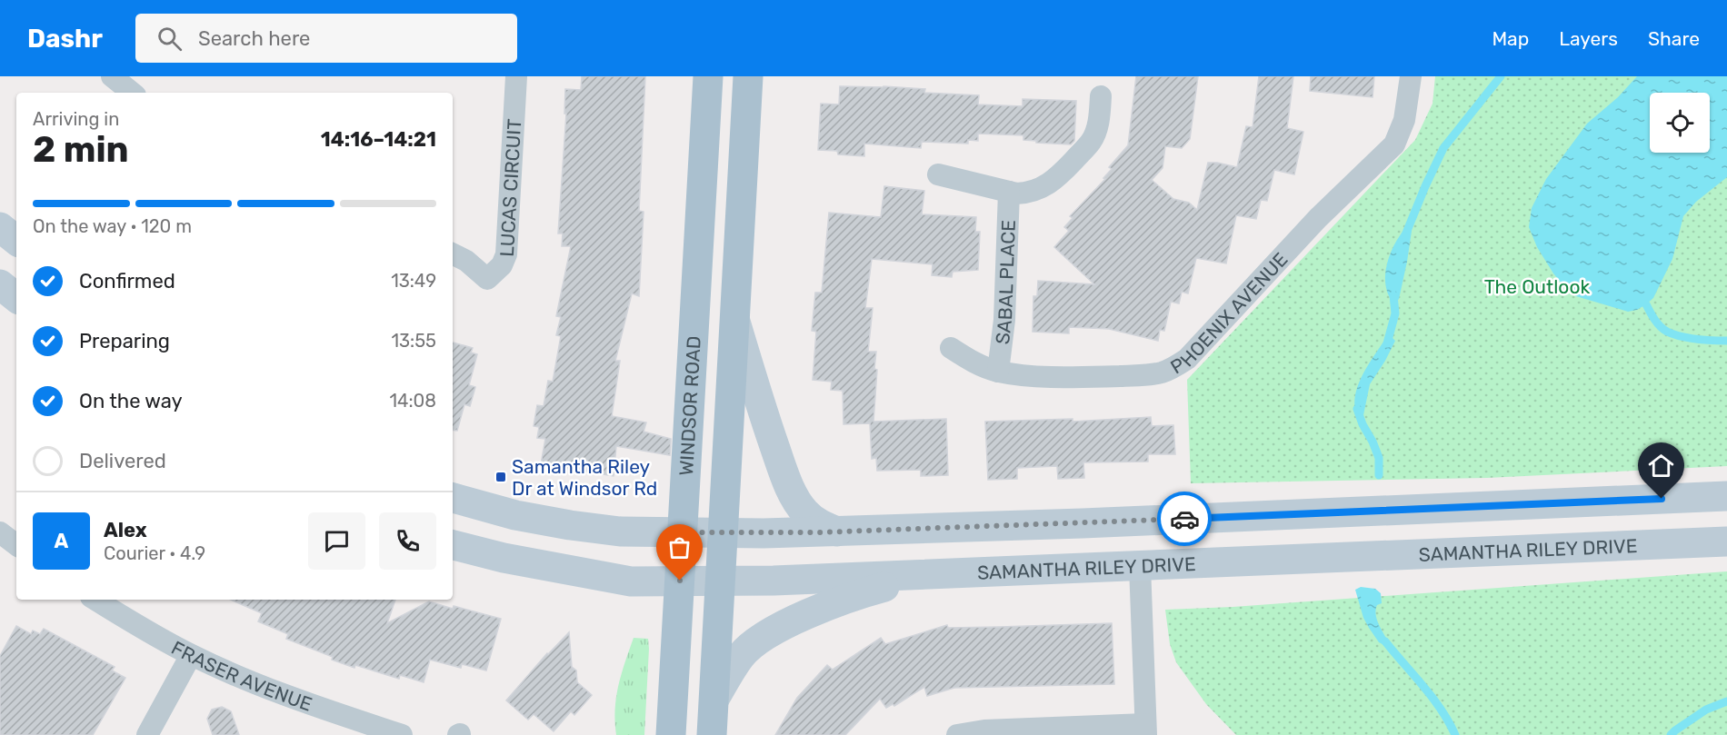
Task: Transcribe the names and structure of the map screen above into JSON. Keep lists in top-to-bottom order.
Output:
{
  "streets": {
    "main road": ["WINDSOR ROAD", "SAMANTHA RILEY DRIVE"],
    "street": [
      "LUCAS CIRCUIT",
      "SABAL PLACE",
      "PHOENIX AVENUE",
      "FRASER AVENUE"
    ]
  },
  "crossings": [
    ["SABAL PLACE", "PHOENIX AVENUE"],
    ["WINDSOR ROAD", "SAMANTHA RILEY DRIVE"]
  ],
  "parks": ["The Outlook"],
  "places": {
    "transit": ["Samantha Riley Dr at Windsor Rd"]
  },
  "page": {
    "header": "Dashr",
    "search": "Search here",
    "nav": ["Map", "Layers", "Share"],
    "heading": ["2 min", "Arriving in", "14:16–14:21"],
    "panel": ["Alex", "Courier · 4.9"],
    "bar": "On the way · 120 m",
    "list": [
      ["Confirmed", "13:49"],
      ["Preparing", "13:55"],
      ["On the way", "14:08"],
      "Delivered"
    ],
    "round": "A"
  }
}
